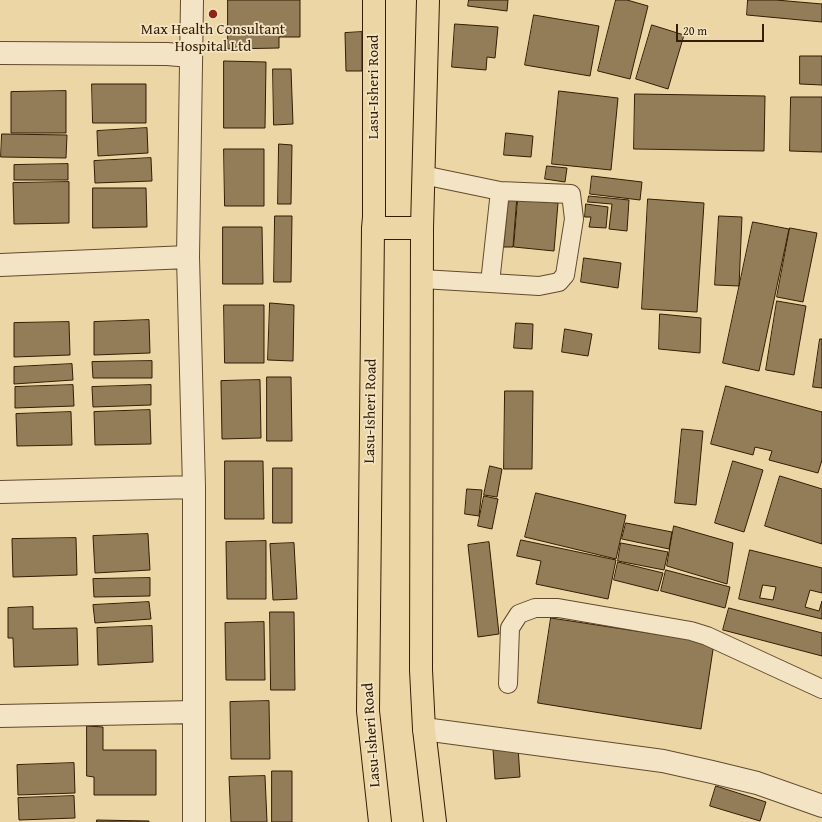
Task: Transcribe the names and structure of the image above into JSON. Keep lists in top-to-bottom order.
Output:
{
  "streets": {
    "main road": ["Lasu-Isheri Road"]
  },
  "places": ["Max Health Consultant Hospital Ltd"],
  "scale_bar": "20 m"
}
